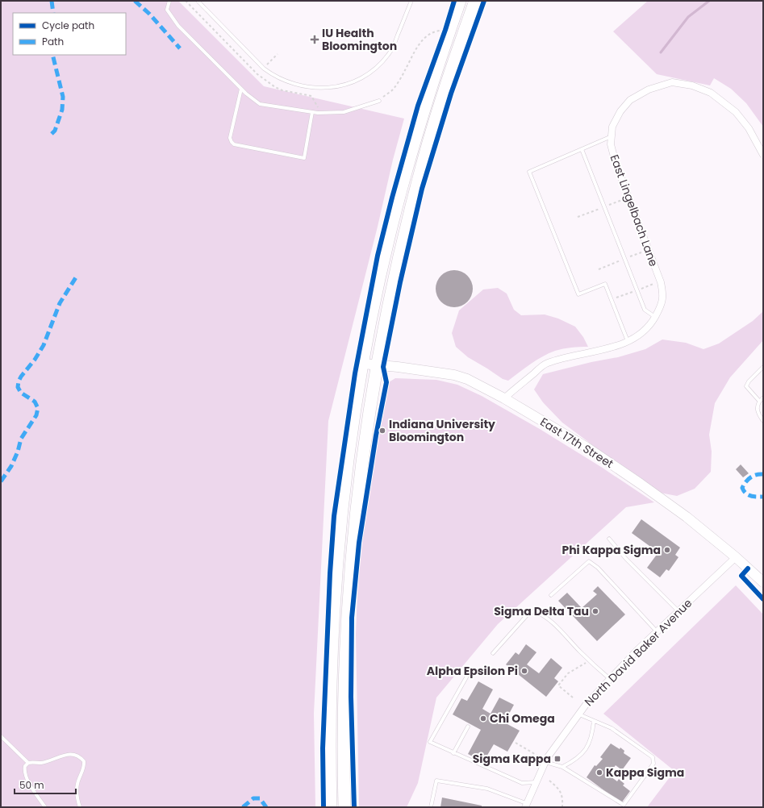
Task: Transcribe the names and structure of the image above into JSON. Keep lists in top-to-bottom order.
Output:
{
  "streets": {
    "main road": ["East 17th Street"],
    "street": ["East Lingelbach Lane", "North David Baker Avenue"]
  },
  "crossings": [
    ["East Lingelbach Lane", "East 17th Street"],
    ["East 17th Street", "North David Baker Avenue"]
  ],
  "places": {
    "health": ["IU Health Bloomington"],
    "other": [
      "Indiana University Bloomington",
      "Phi Kappa Sigma",
      "Sigma Delta Tau",
      "Alpha Epsilon Pi",
      "Chi Omega",
      "Kappa Sigma"
    ],
    "transit": ["Sigma Kappa"]
  },
  "legend": ["Cycle path", "Path"],
  "scale_bar": "50 m"
}
